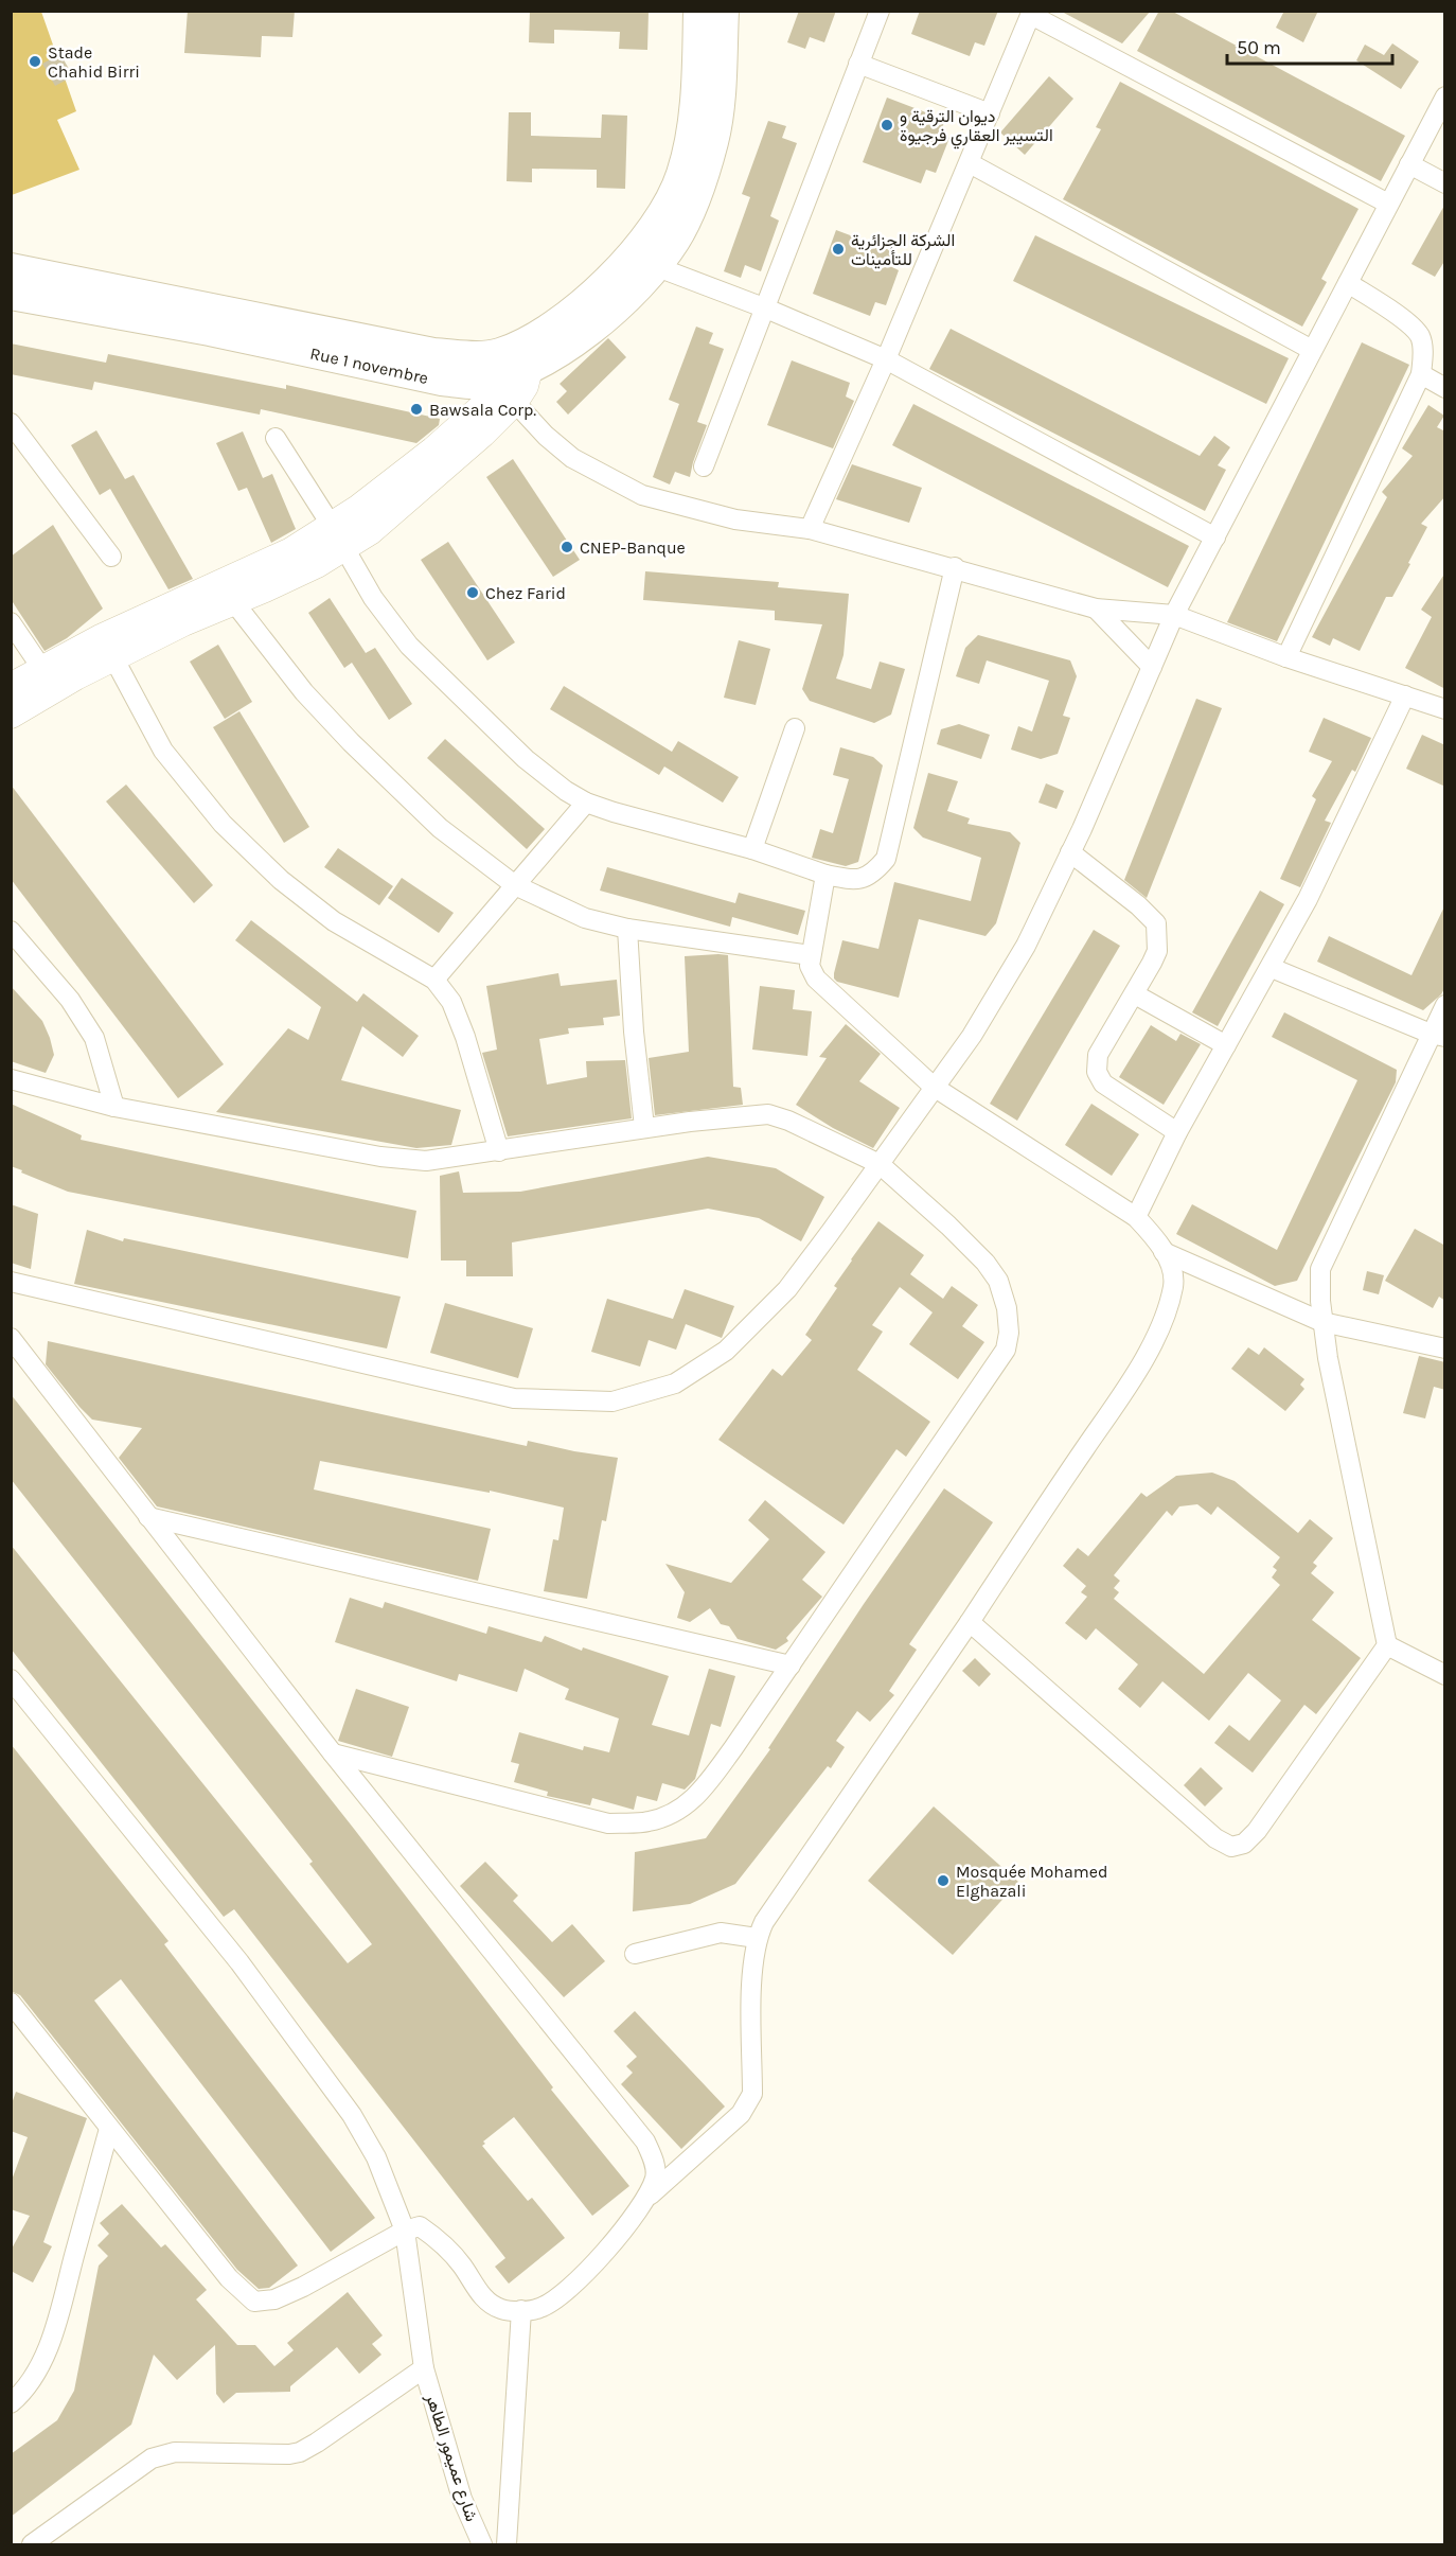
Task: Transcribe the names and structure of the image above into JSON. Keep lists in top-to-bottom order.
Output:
{
  "streets": {
    "main road": ["Rue 1 novembre"],
    "street": ["شارع عميمور الطاهر"]
  },
  "places": [
    "Stade Chahid Birri",
    "ديوان الترقية و التسيير العقاري فرجيوة",
    "الشركة الجزائرية للتأمينات",
    "Bawsala Corp.",
    "CNEP-Banque",
    "Chez Farid",
    "Mosquée Mohamed Elghazali"
  ],
  "scale_bar": "50 m"
}
